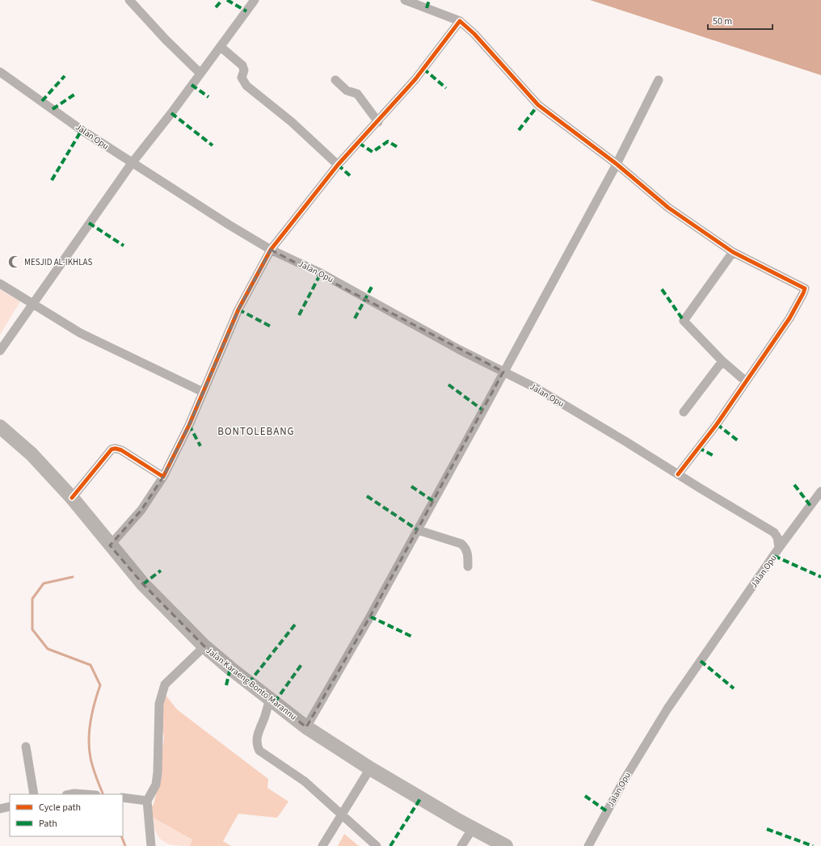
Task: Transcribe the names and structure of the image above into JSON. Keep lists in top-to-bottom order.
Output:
{
  "streets": {
    "main road": ["Jalan Karaeng Bonto Marannu"],
    "street": ["Jalan Opu"]
  },
  "districts": ["BONTOLEBANG"],
  "places": {
    "mosque": ["MESJID AL-IKHLAS"]
  },
  "legend": ["Cycle path", "Path"],
  "scale_bar": "50 m"
}
